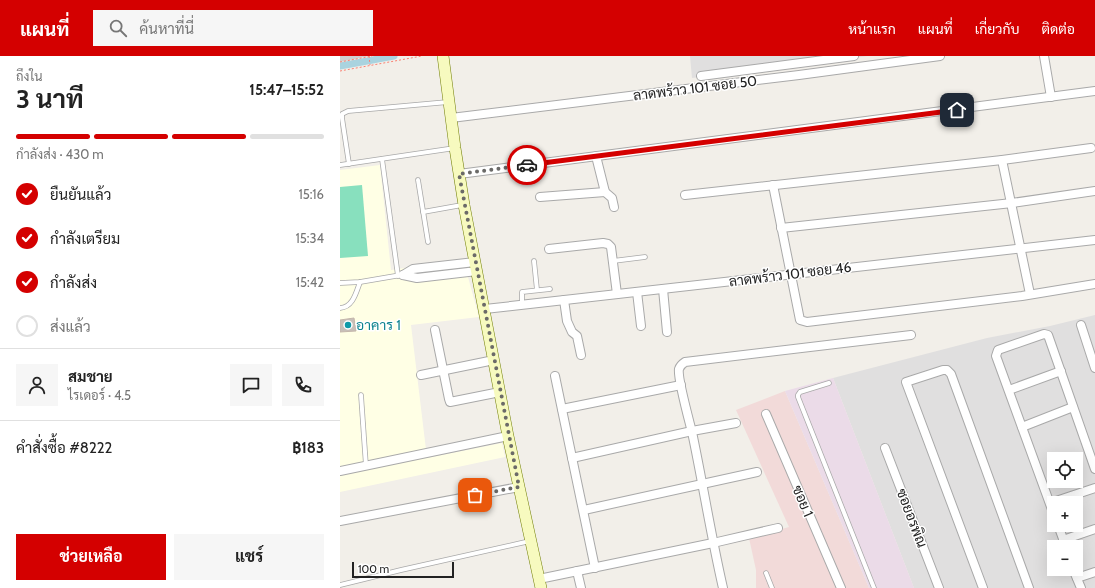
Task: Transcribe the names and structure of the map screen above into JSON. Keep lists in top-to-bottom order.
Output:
{
  "streets": {
    "street": [
      "ลาดพร้าว 101 ซอย 50",
      "ลาดพร้าว 101 ซอย 46",
      "ซอย 1",
      "ซอยอรพิณ"
    ]
  },
  "places": ["อาคาร 1"],
  "scale_bar": "100 m",
  "page": {
    "header": "แผนที่",
    "search": "ค้นหาที่นี่",
    "nav": [
      "หน้าแรก",
      "แผนที่",
      "เกี่ยวกับ",
      "ติดต่อ"
    ],
    "heading": ["3 นาที", "ถึงใน", "15:47–15:52"],
    "panel": [
      "สมชาย",
      "ไรเดอร์ · 4.5",
      "คำสั่งซื้อ #8222",
      "฿183"
    ],
    "bar": "กำลังส่ง · 430 m",
    "list": [
      ["ยืนยันแล้ว", "15:16"],
      ["กำลังเตรียม", "15:34"],
      ["กำลังส่ง", "15:42"],
      "ส่งแล้ว"
    ],
    "map_buttons": ["+", "−"],
    "buttons": ["ช่วยเหลือ", "แชร์"],
    "scale": "100 m"
  }
}
